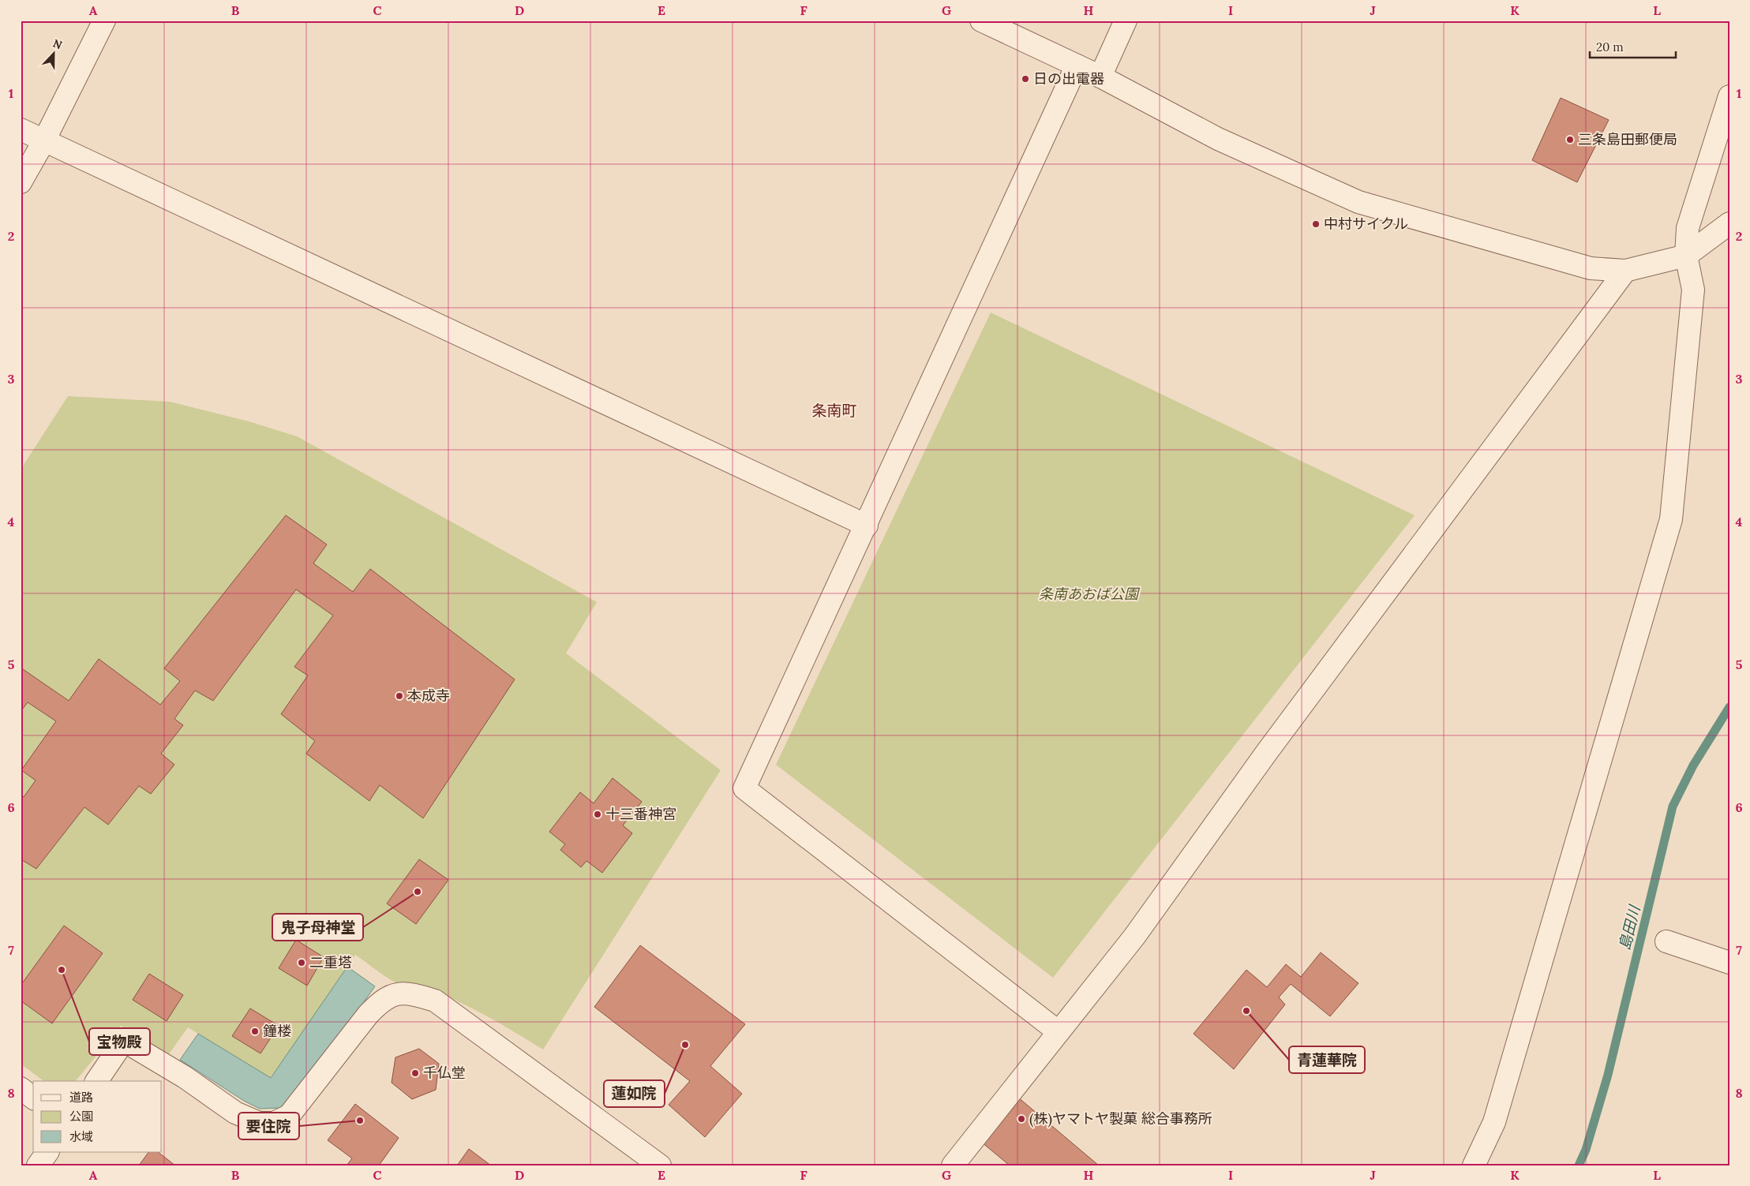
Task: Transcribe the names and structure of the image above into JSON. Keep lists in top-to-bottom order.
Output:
{
  "districts": ["条南町"],
  "water": ["島田川"],
  "parks": ["条南あおば公園"],
  "places": [
    "日の出電器",
    "三条島田郵便局",
    "中村サイクル",
    "本成寺",
    "十三番神宮",
    "鬼子母神堂",
    "二重塔",
    "宝物殿",
    "青蓮華院",
    "鐘楼",
    "蓮如院",
    "千仏堂",
    "(株)ヤマトヤ製菓 総合事務所",
    "要住院"
  ],
  "legend": ["道路", "公園", "水域"],
  "scale_bar": "20 m",
  "north": "top",
  "grid": {
    "columns": [
      "A",
      "B",
      "C",
      "D",
      "E",
      "F",
      "G",
      "H",
      "I",
      "J",
      "K",
      "L"
    ],
    "rows": [
      "1",
      "2",
      "3",
      "4",
      "5",
      "6",
      "7",
      "8"
    ]
  }
}
